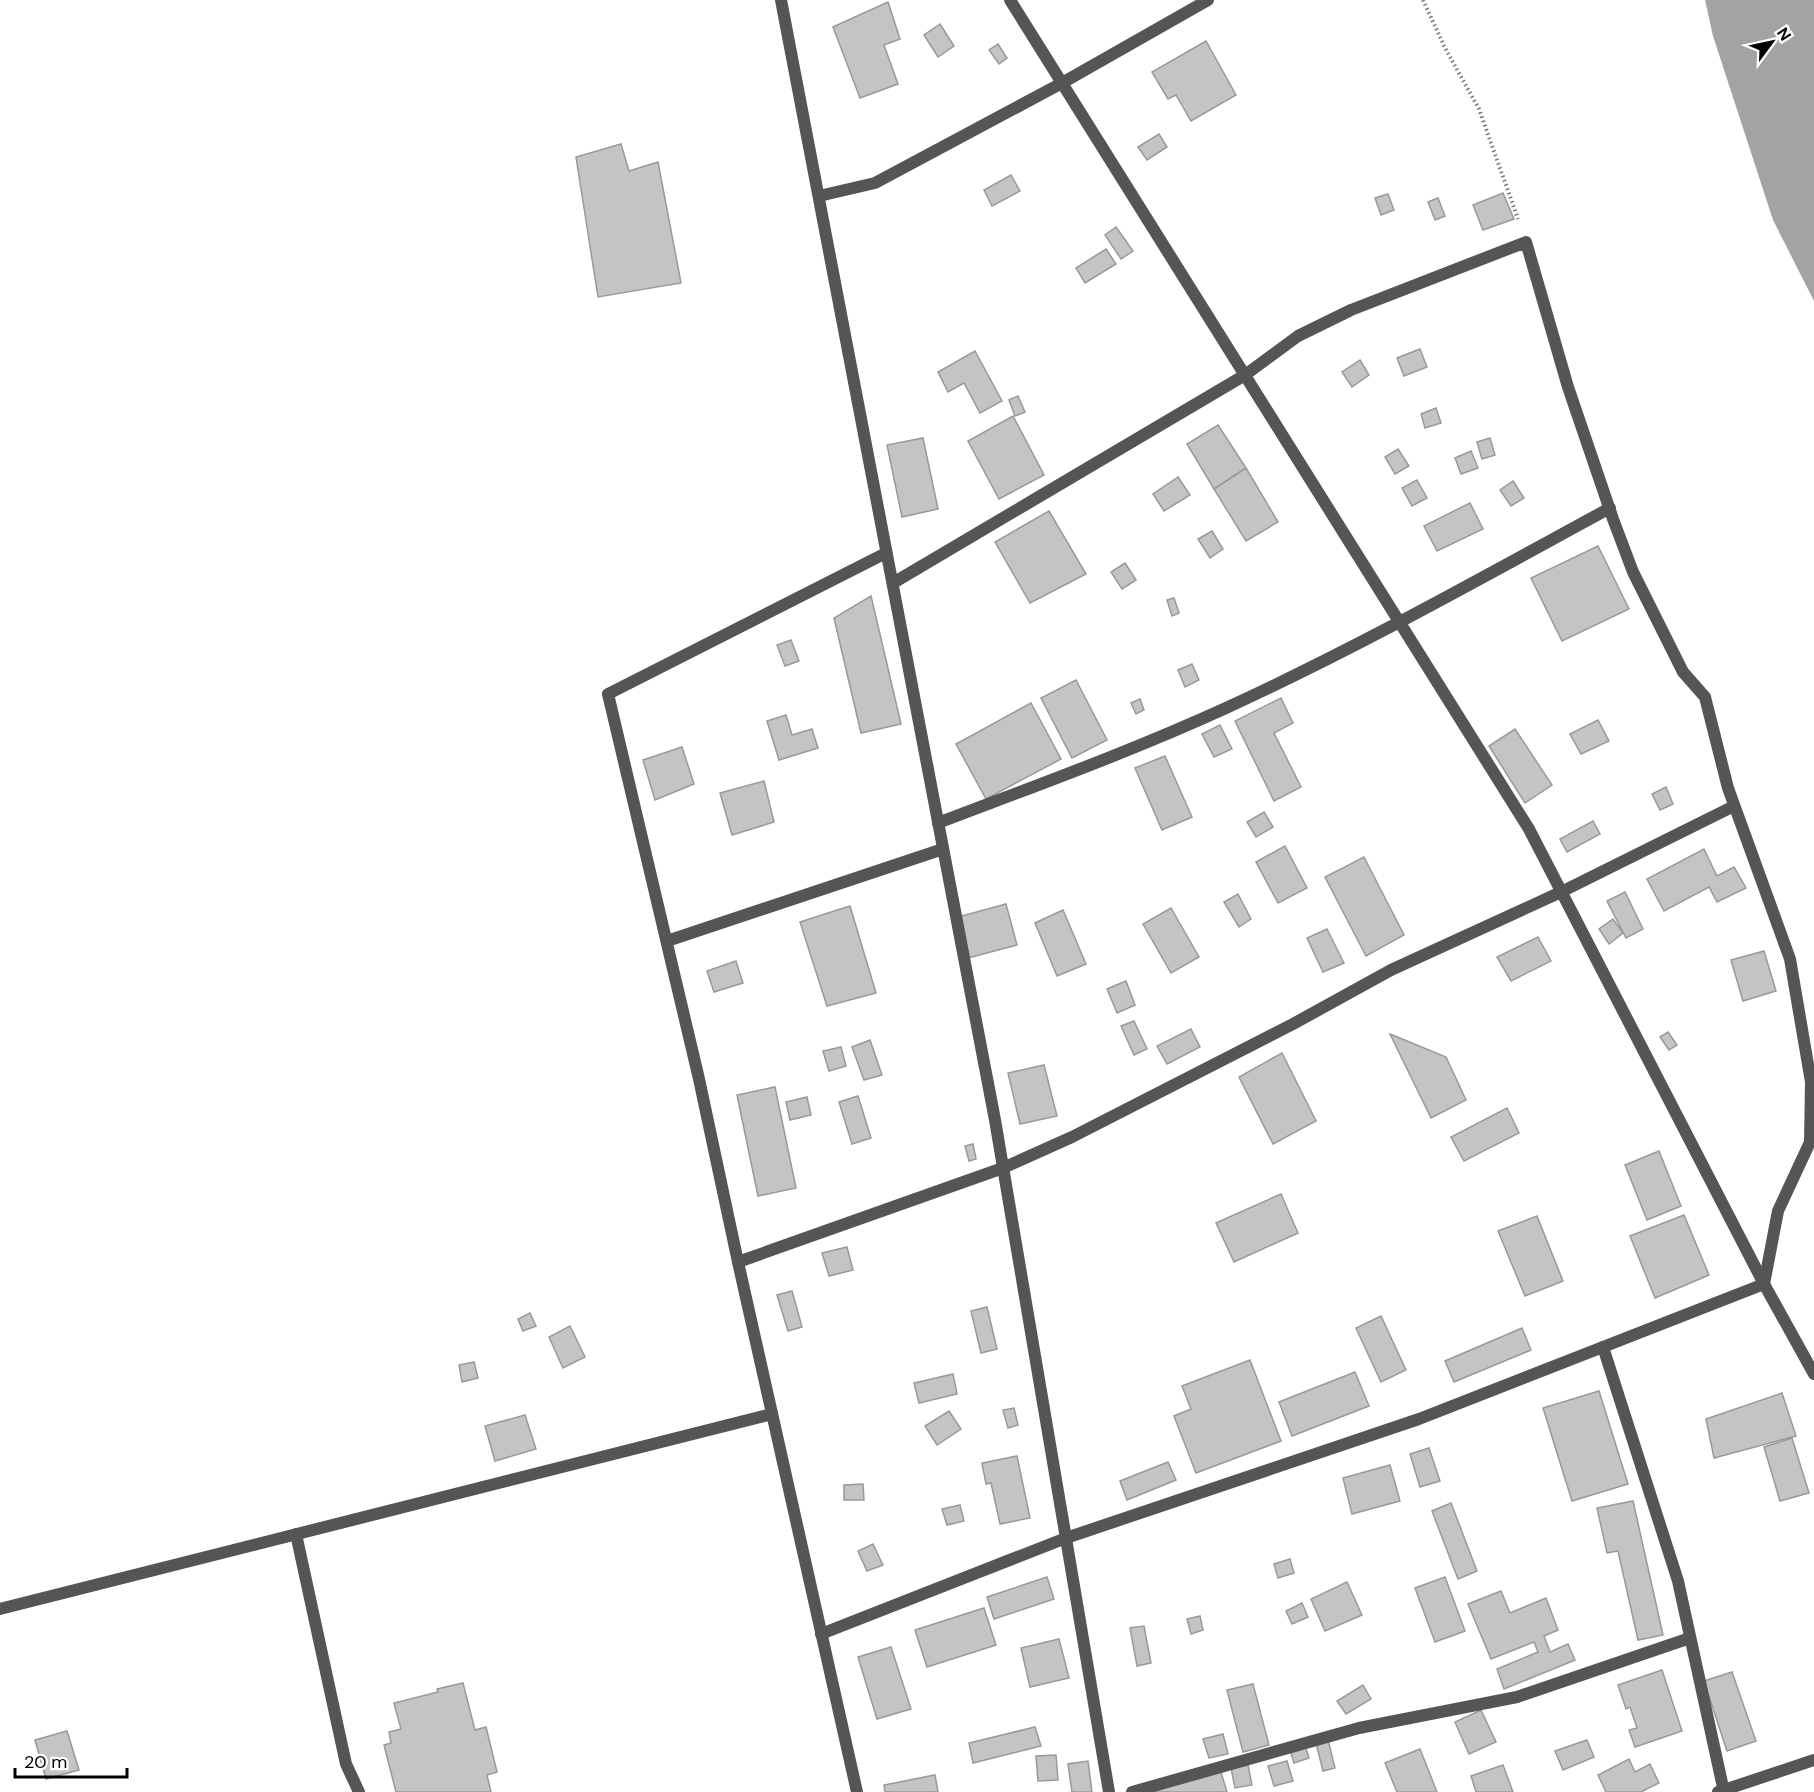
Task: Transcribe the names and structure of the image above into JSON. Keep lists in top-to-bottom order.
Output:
{
  "scale_bar": "20 m",
  "north": "top right"
}
